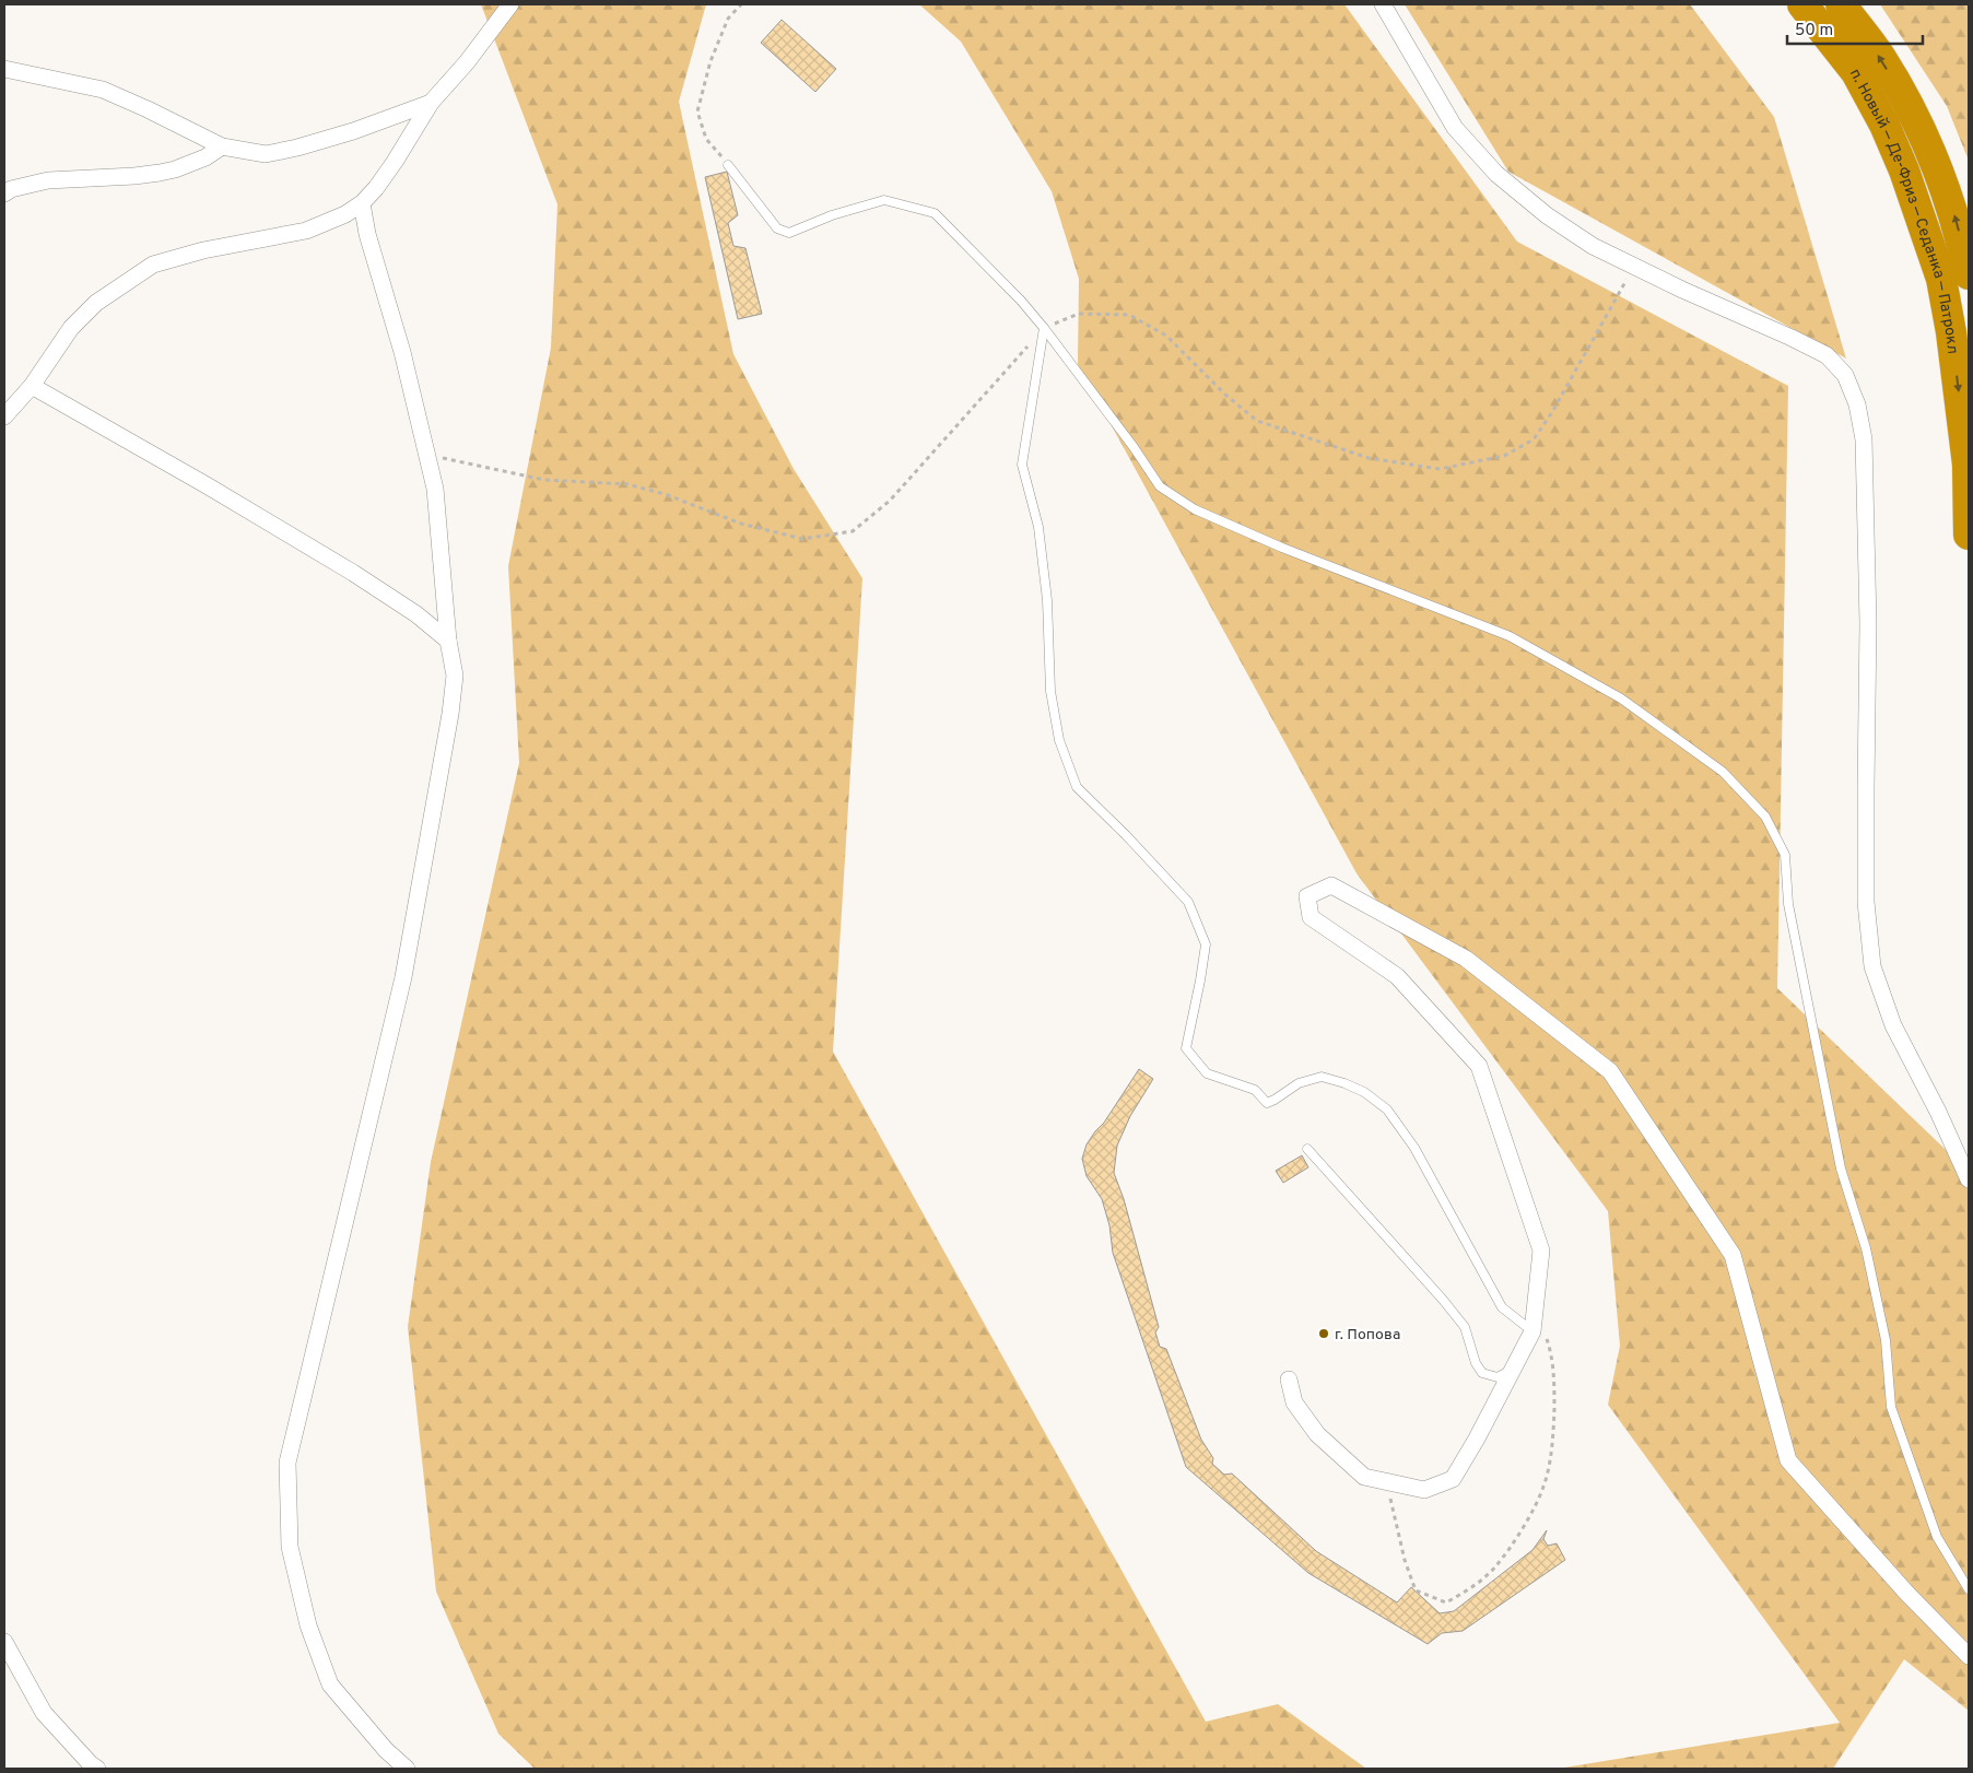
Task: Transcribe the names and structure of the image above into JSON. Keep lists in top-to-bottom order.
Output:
{
  "streets": {
    "highway": ["п. Новый — Де-Фриз — Седанка — Патрокл"]
  },
  "places": ["г. Попова"],
  "scale_bar": "50 m"
}
